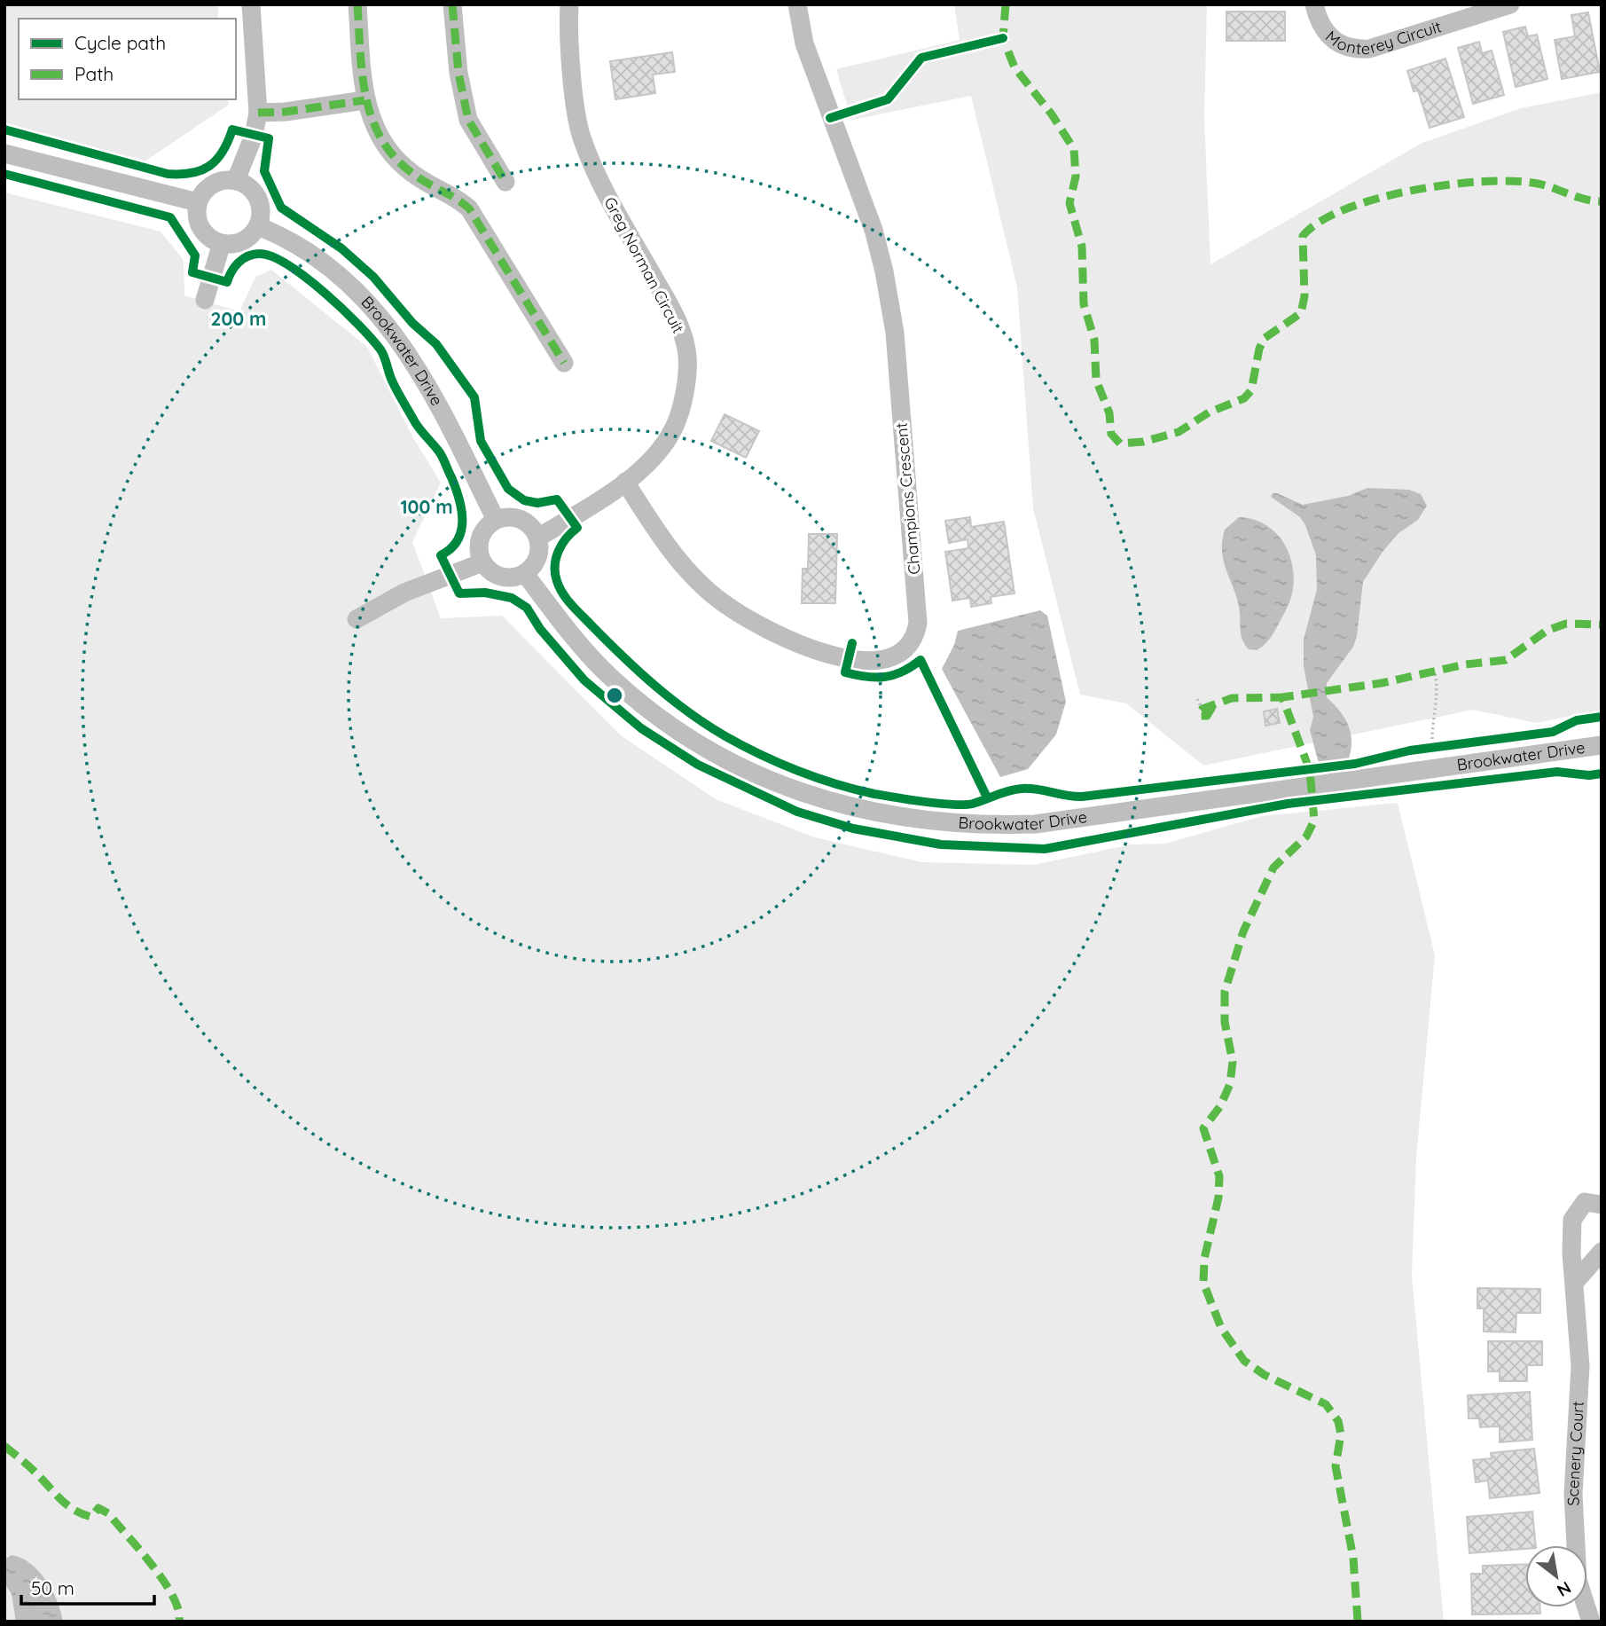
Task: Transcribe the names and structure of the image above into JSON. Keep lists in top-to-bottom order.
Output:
{
  "streets": {
    "street": [
      "Monterey Circuit",
      "Greg Norman Circuit",
      "Brookwater Drive",
      "Champions Crescent",
      "Scenery Court"
    ]
  },
  "crossings": [
    ["Greg Norman Circuit", "Brookwater Drive"],
    ["Greg Norman Circuit", "Champions Crescent"]
  ],
  "legend": ["Cycle path", "Path"],
  "scale_bar": "50 m",
  "north": "bottom right",
  "rings": ["200 m", "100 m"]
}
